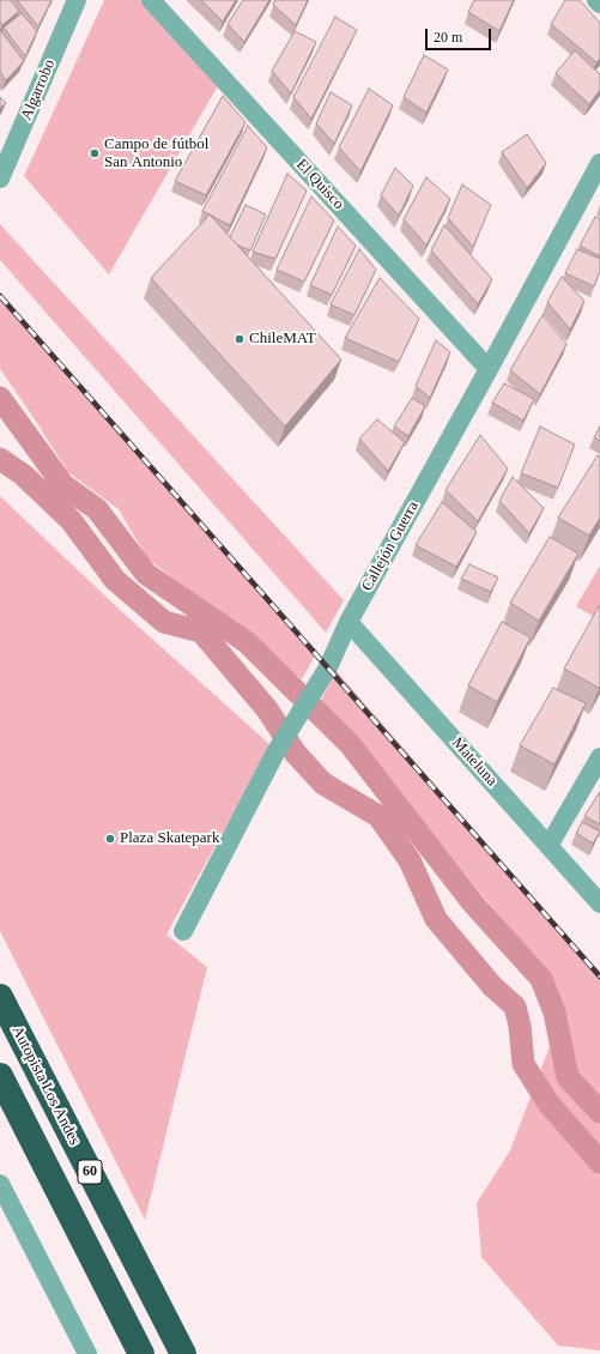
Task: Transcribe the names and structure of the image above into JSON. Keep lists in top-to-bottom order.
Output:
{
  "streets": {
    "highway": ["Autopista Los Andes", "60"],
    "street": [
      "Algarrobo",
      "El Quisco",
      "Callejón Guerra",
      "Mateluna"
    ]
  },
  "crossings": [
    ["El Quisco", "Callejón Guerra"],
    ["Callejón Guerra", "Mateluna"]
  ],
  "places": ["Campo de fútbol San Antonio", "ChileMAT", "Plaza Skatepark"],
  "scale_bar": "20 m"
}
